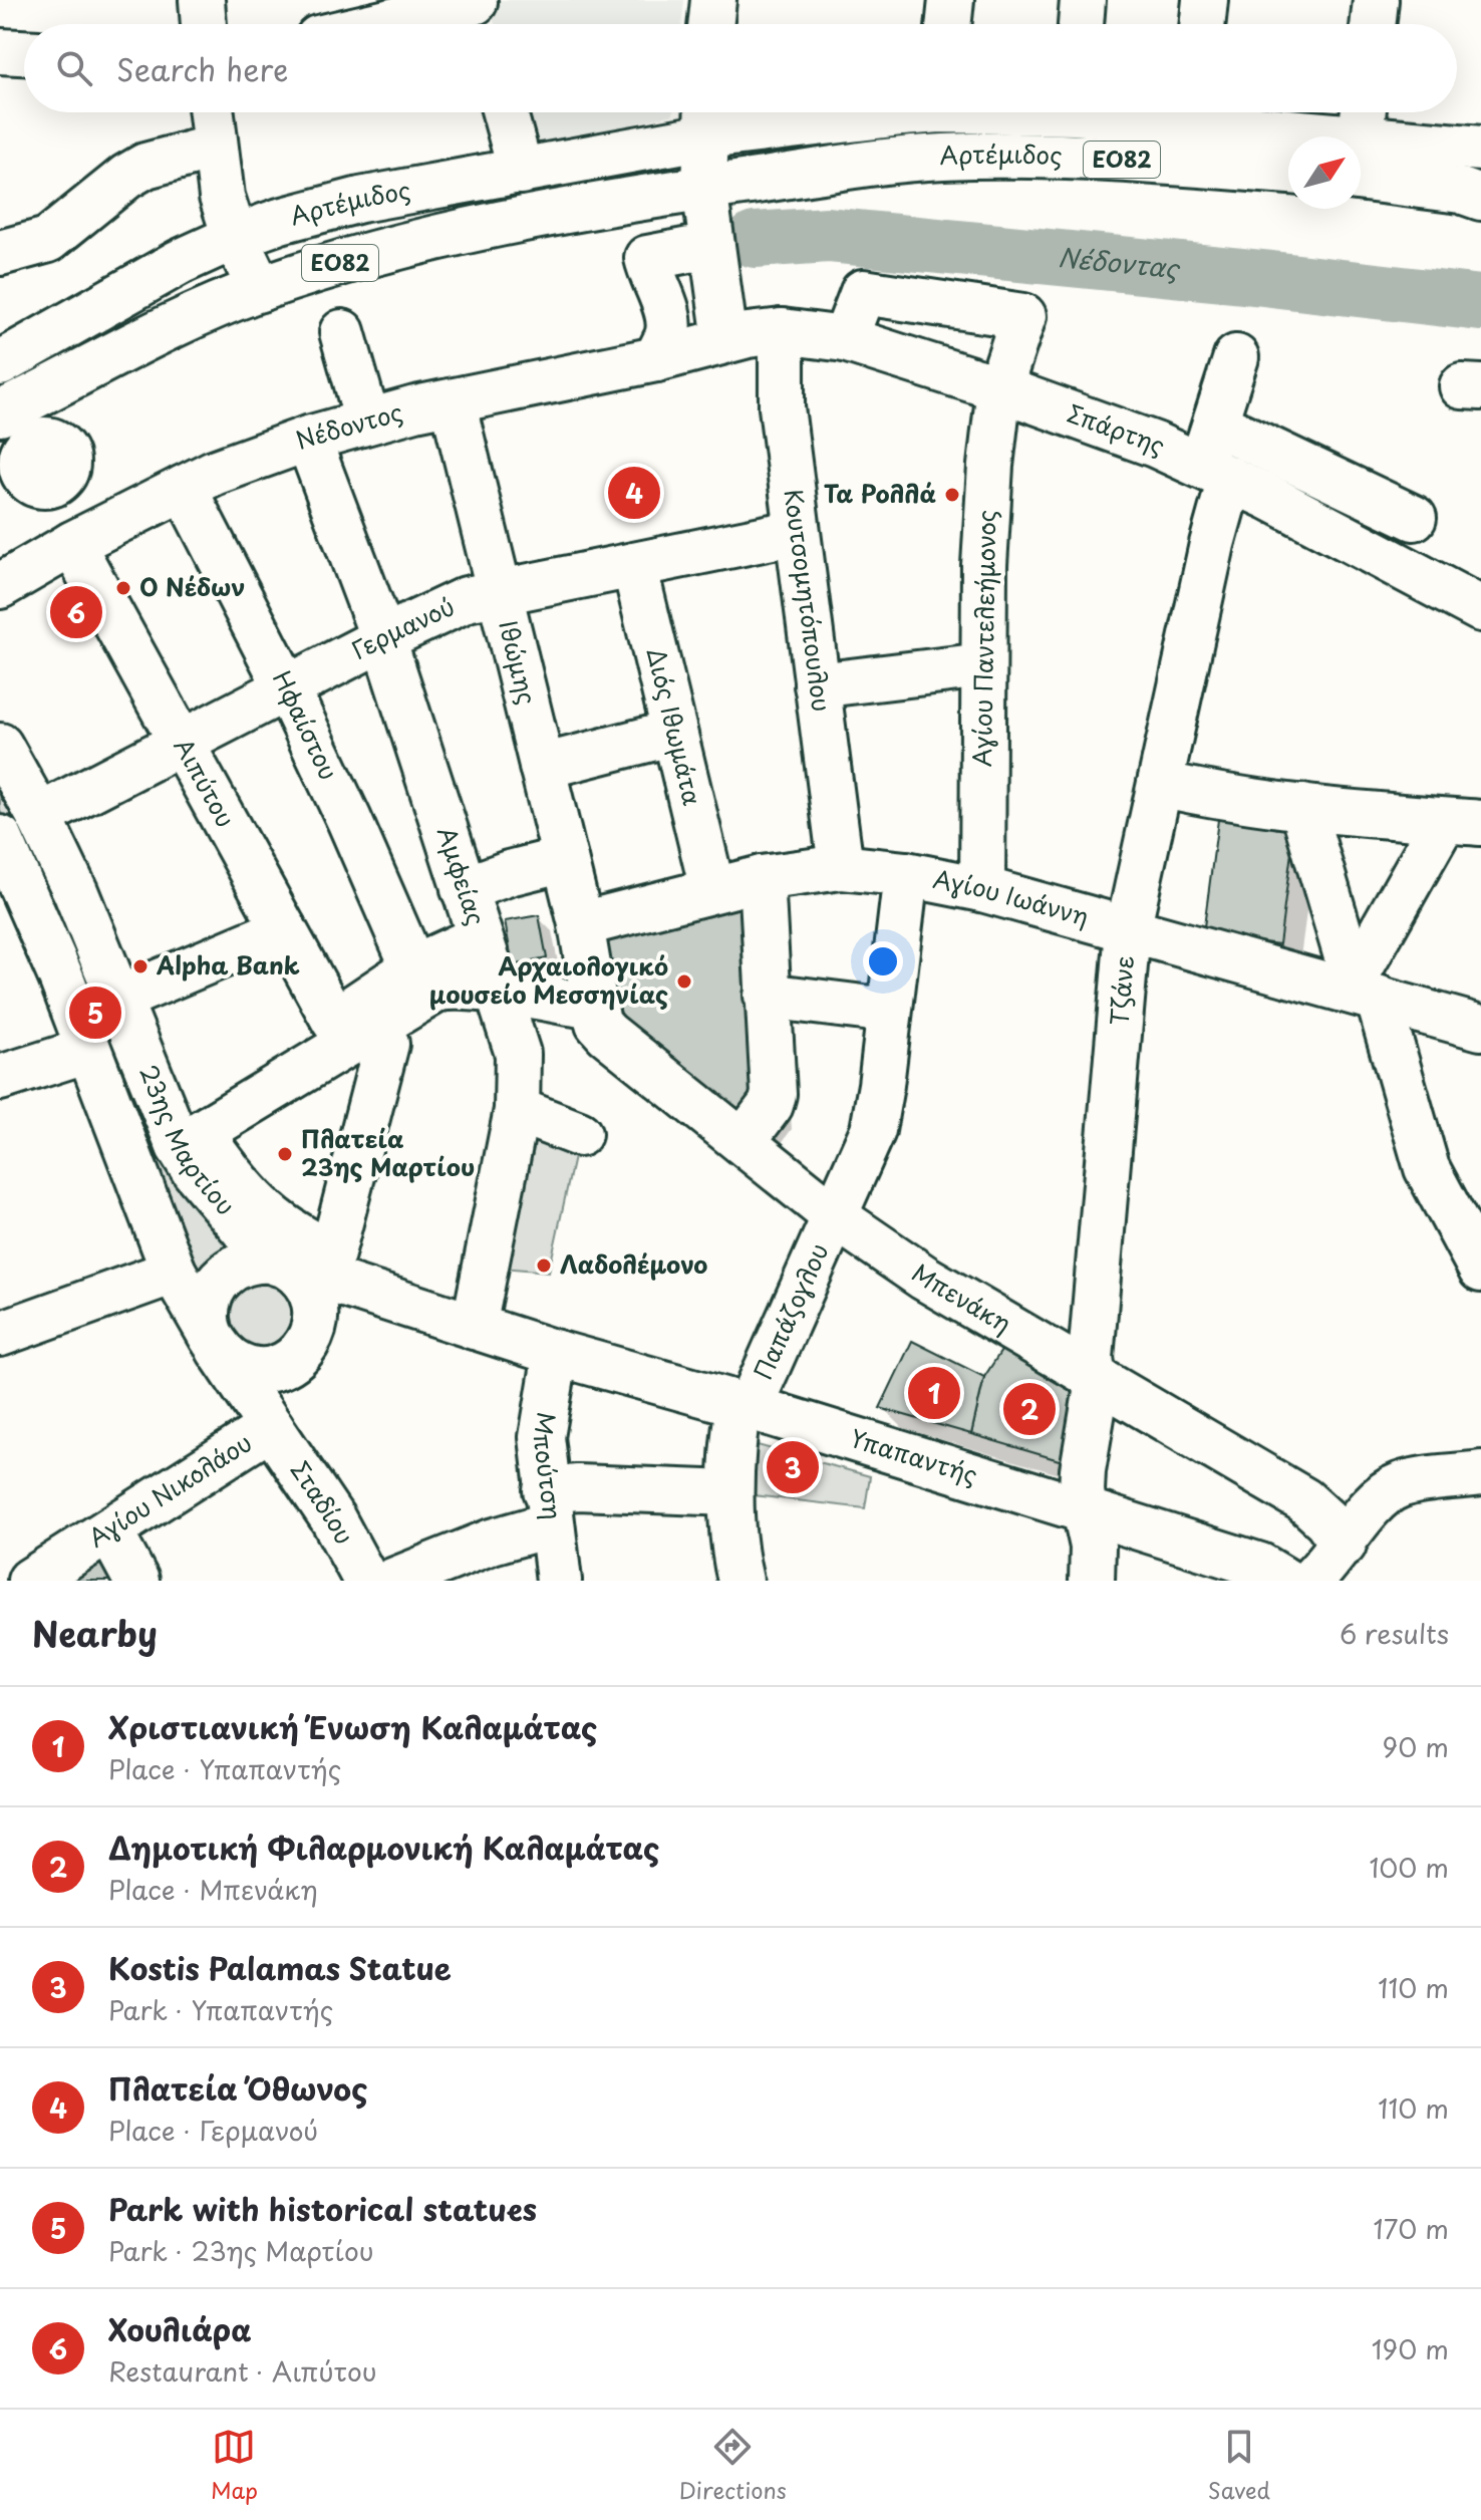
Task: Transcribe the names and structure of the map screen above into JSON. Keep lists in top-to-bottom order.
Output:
{
  "streets": {
    "street": [
      "Αρτέμιδος",
      "ΕΟ82",
      "Νέδοντος",
      "Σπάρτης",
      "Κουτσομητόπουλου",
      "Γερμανού",
      "Αγίου Παντελεήμονος",
      "Ιθώμης",
      "Ηφαίστου",
      "Διός Ιθωμάτα",
      "Αιπύτου",
      "Αμφείας",
      "Αγίου Ιωάννη",
      "Τζάνε",
      "23ης Μαρτίου",
      "Μπενάκη",
      "Παπάζογλου",
      "Υπαπαντής",
      "Μπούτση",
      "Αγίου Νικολάου",
      "Σταδίου"
    ]
  },
  "crossings": [
    ["Νέδοντος", "Σπάρτης"],
    ["Νέδοντος", "Ιθώμης"],
    ["Νέδοντος", "Ηφαίστου"],
    ["Νέδοντος", "Αιπύτου"],
    ["Νέδοντος", "Αμφείας"],
    ["Σπάρτης", "Κουτσομητόπουλου"],
    ["Σπάρτης", "Αγίου Παντελεήμονος"],
    ["Σπάρτης", "Τζάνε"],
    ["Κουτσομητόπουλου", "Γερμανού"],
    ["Κουτσομητόπουλου", "Αγίου Ιωάννη"],
    ["Γερμανού", "Ιθώμης"],
    ["Γερμανού", "Ηφαίστου"],
    ["Γερμανού", "Διός Ιθωμάτα"],
    ["Γερμανού", "Αιπύτου"],
    ["Γερμανού", "Αμφείας"],
    ["Γερμανού", "23ης Μαρτίου"],
    ["Αγίου Παντελεήμονος", "Αγίου Ιωάννη"],
    ["Ιθώμης", "Αγίου Ιωάννη"],
    ["Ιθώμης", "Μπενάκη"],
    ["Διός Ιθωμάτα", "Αγίου Ιωάννη"],
    ["Αμφείας", "Υπαπαντής"],
    ["Αγίου Ιωάννη", "Τζάνε"],
    ["Αγίου Ιωάννη", "Παπάζογλου"],
    ["Τζάνε", "Μπενάκη"],
    ["Τζάνε", "Υπαπαντής"],
    ["23ης Μαρτίου", "Υπαπαντής"],
    ["23ης Μαρτίου", "Αγίου Νικολάου"],
    ["23ης Μαρτίου", "Σταδίου"],
    ["Μπενάκη", "Παπάζογλου"],
    ["Παπάζογλου", "Υπαπαντής"],
    ["Υπαπαντής", "Μπούτση"],
    ["Αγίου Νικολάου", "Σταδίου"]
  ],
  "water": ["Νέδoντας"],
  "places": [
    "Τα Ρολλά",
    "Ο Νέδων",
    "Alpha Bank",
    "Αρχαιολογικό μουσείο Μεσσηνίας",
    "Πλατεία 23ης Μαρτίου",
    "Λαδολέμονο"
  ],
  "north": "top right",
  "page": {
    "search": "Search here",
    "pins": [
      "4",
      "6",
      "5",
      "1",
      "2",
      "3"
    ],
    "heading": ["Nearby", "6 results"],
    "list": [
      {
        "mark": "1",
        "name": "Χριστιανική Ένωση Καλαμάτας",
        "note": "Place · Υπαπαντής",
        "value": "90 m"
      },
      {
        "mark": "2",
        "name": "Δημοτική Φιλαρμονική Καλαμάτας",
        "note": "Place · Μπενάκη",
        "value": "100 m"
      },
      {
        "mark": "3",
        "name": "Kostis Palamas Statue",
        "note": "Park · Υπαπαντής",
        "value": "110 m"
      },
      {
        "mark": "4",
        "name": "Πλατεία Όθωνος",
        "note": "Place · Γερμανού",
        "value": "110 m"
      },
      {
        "mark": "5",
        "name": "Park with historical statues",
        "note": "Park · 23ης Μαρτίου",
        "value": "170 m"
      },
      {
        "mark": "6",
        "name": "Χουλιάρα",
        "note": "Restaurant · Αιπύτου",
        "value": "190 m"
      }
    ],
    "nav": ["Map", "Directions", "Saved"]
  }
}
